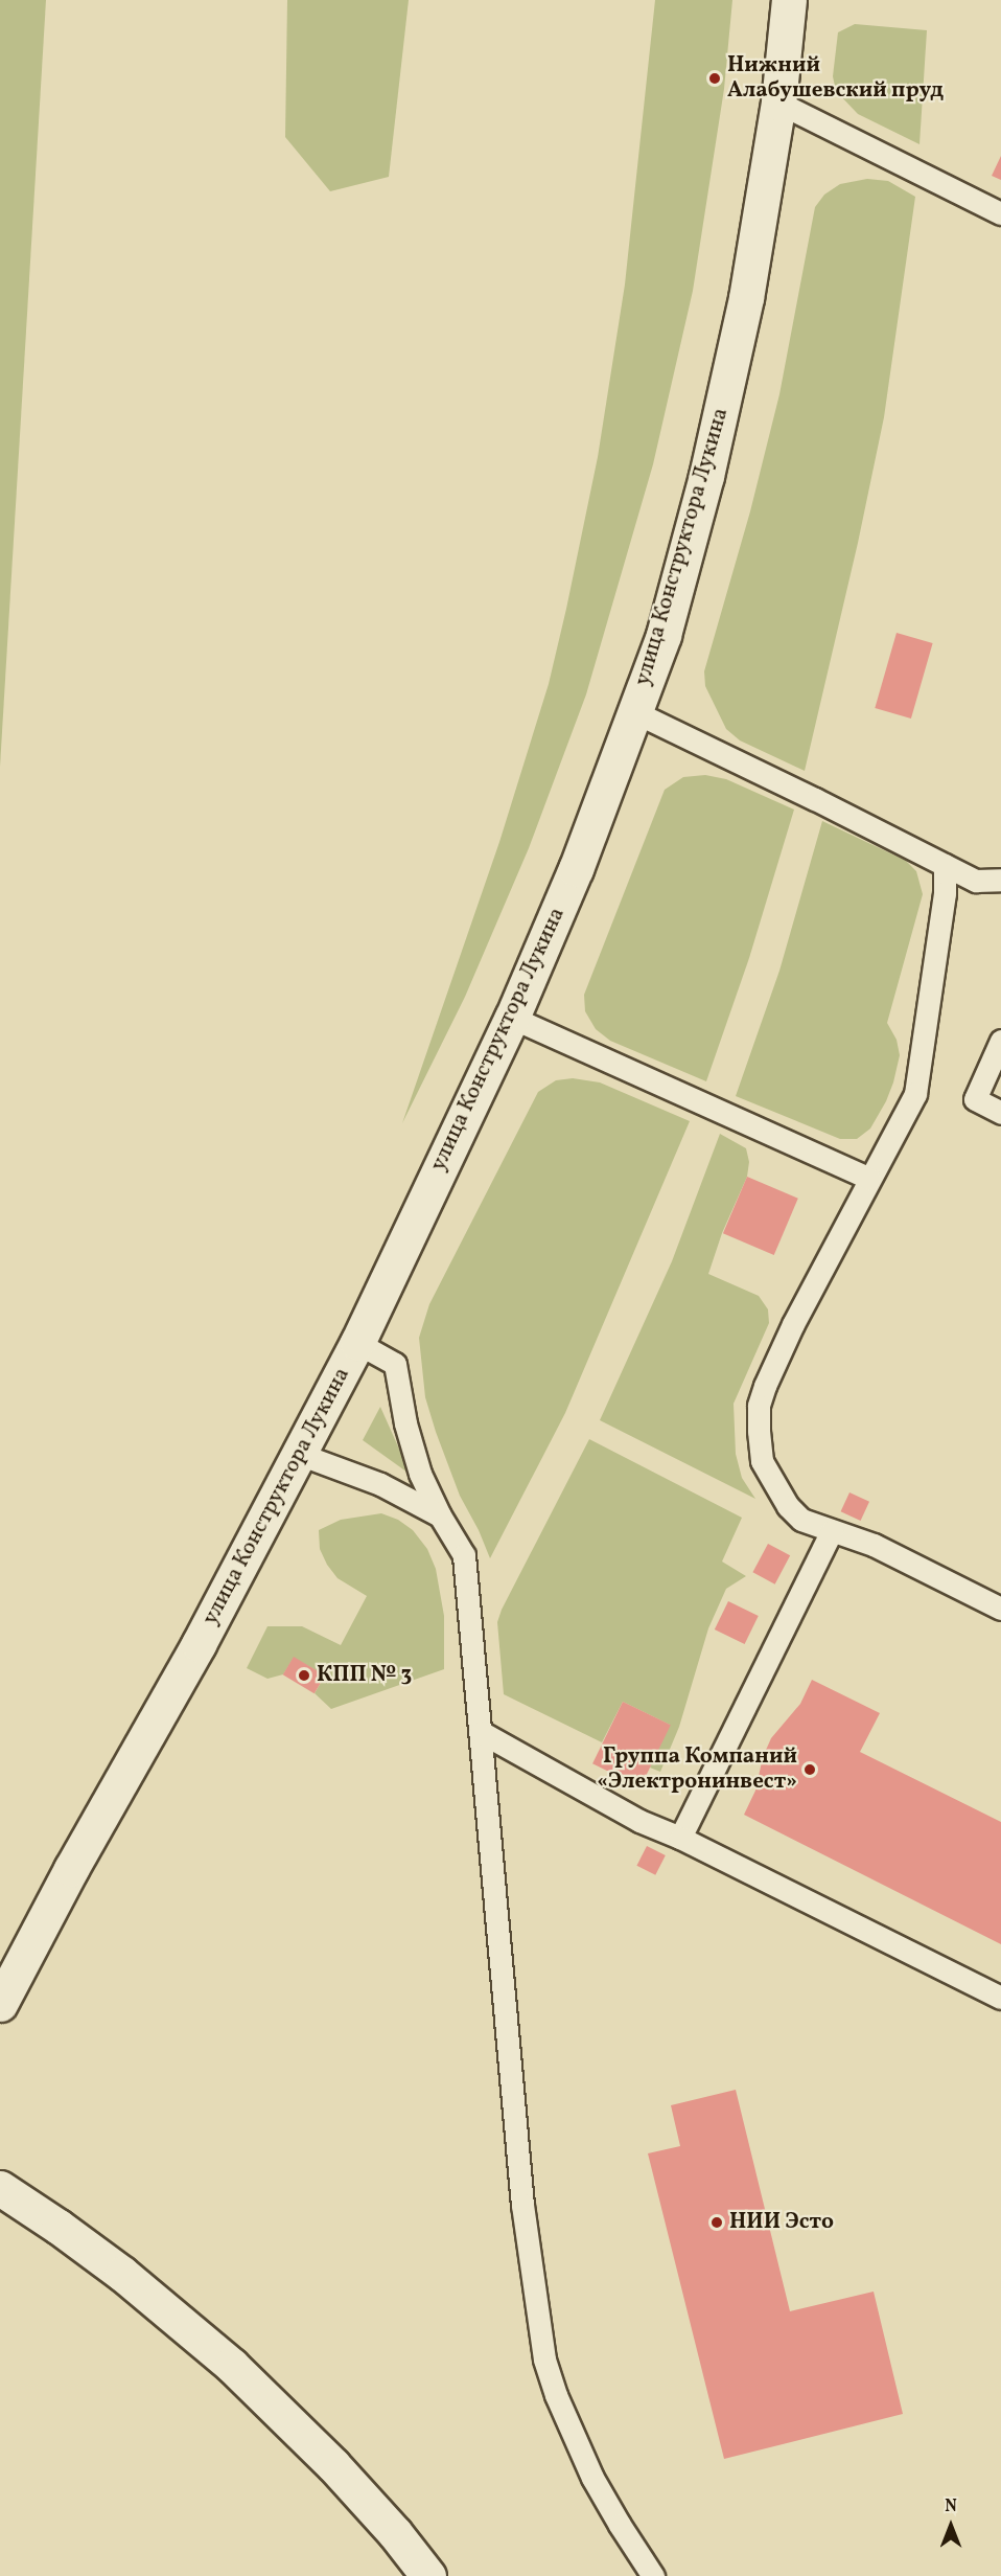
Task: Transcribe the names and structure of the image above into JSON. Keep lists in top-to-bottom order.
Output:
{
  "streets": {
    "street": ["улица Конструктора Лукина"]
  },
  "places": [
    "Нижний Алабушевский пруд",
    "КПП № 3",
    "Группа Компаний «Электронинвест»",
    "НИИ Эсто"
  ],
  "north": "top"
}
